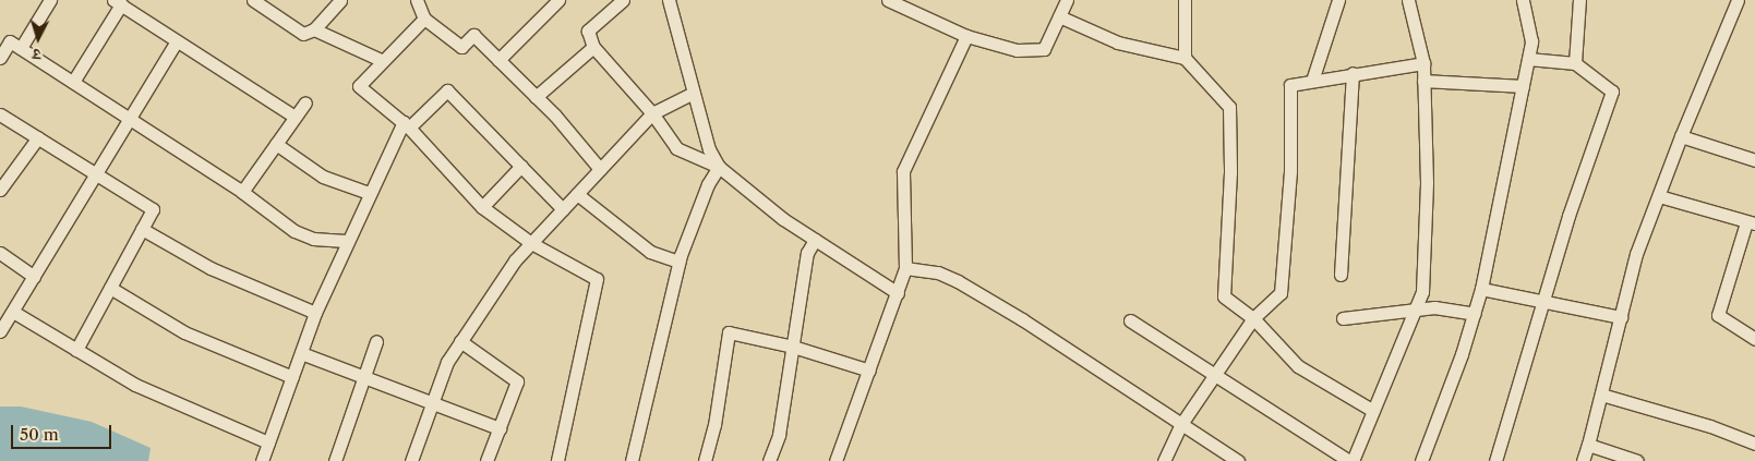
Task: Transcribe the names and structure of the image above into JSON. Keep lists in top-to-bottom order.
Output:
{
  "scale_bar": "50 m",
  "north": "bottom"
}
